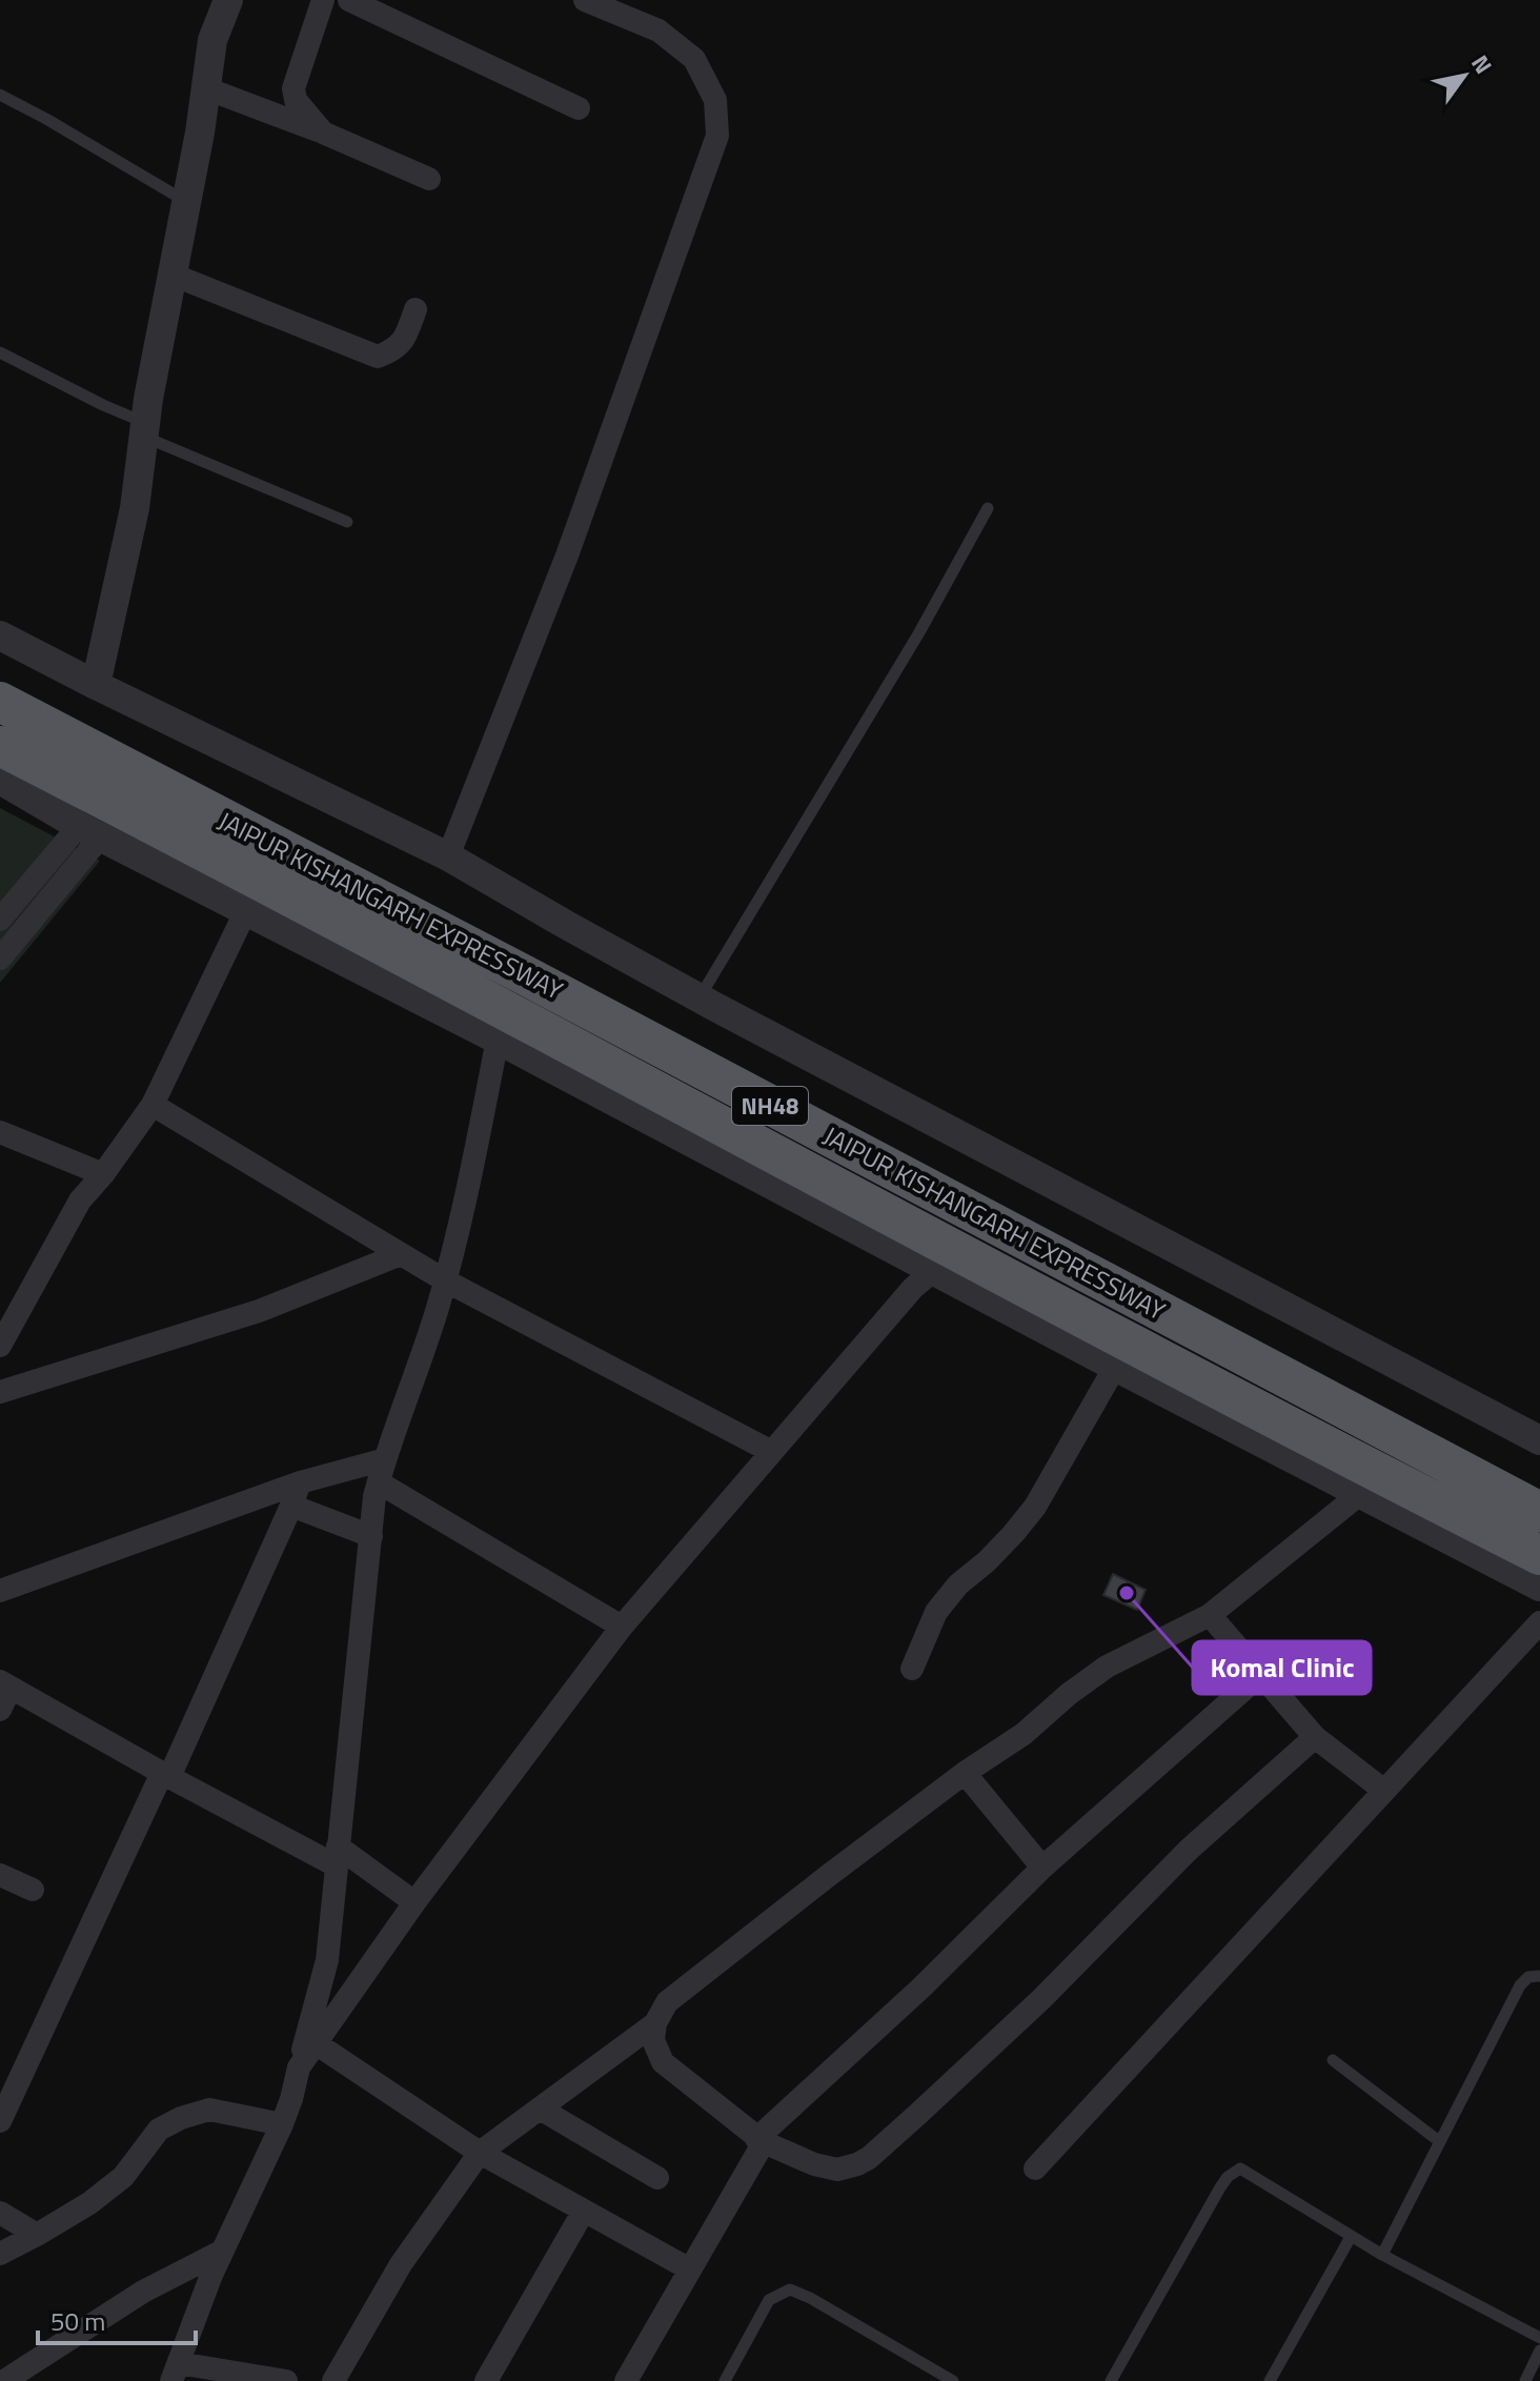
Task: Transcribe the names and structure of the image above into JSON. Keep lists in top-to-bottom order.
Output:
{
  "streets": {
    "highway": ["JAIPUR KISHANGARH EXPRESSWAY", "NH48"]
  },
  "places": ["Komal Clinic"],
  "scale_bar": "50 m",
  "north": "top right"
}
